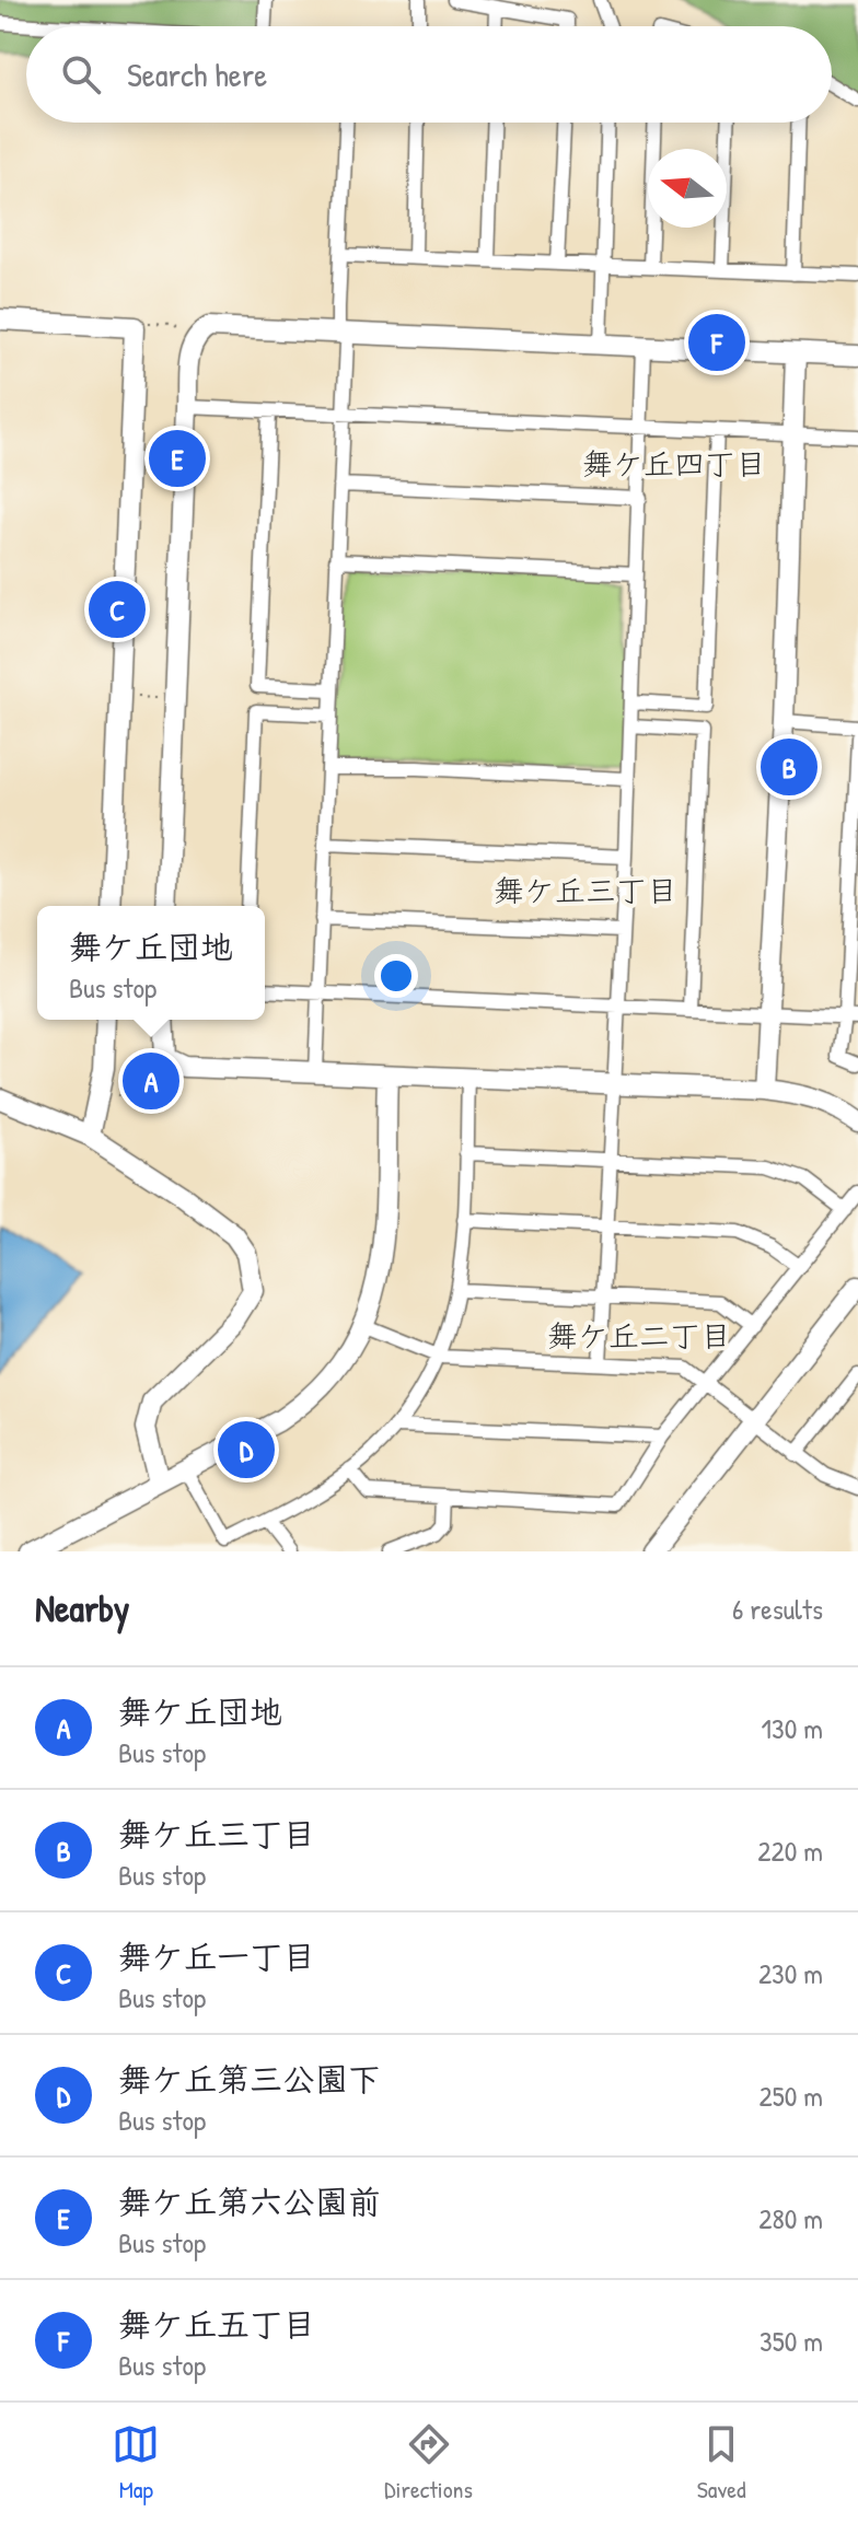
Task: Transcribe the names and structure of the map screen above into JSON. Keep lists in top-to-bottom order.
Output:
{
  "districts": ["舞ケ丘四丁目", "舞ケ丘三丁目", "舞ケ丘二丁目"],
  "north": "left",
  "page": {
    "search": "Search here",
    "pins": [
      "F",
      "E",
      "C",
      "B",
      "A",
      "D"
    ],
    "popup": ["舞ケ丘団地", "Bus stop"],
    "heading": ["Nearby", "6 results"],
    "list": [
      {
        "mark": "A",
        "name": "舞ケ丘団地",
        "note": "Bus stop",
        "value": "130 m"
      },
      {
        "mark": "B",
        "name": "舞ケ丘三丁目",
        "note": "Bus stop",
        "value": "220 m"
      },
      {
        "mark": "C",
        "name": "舞ケ丘一丁目",
        "note": "Bus stop",
        "value": "230 m"
      },
      {
        "mark": "D",
        "name": "舞ケ丘第三公園下",
        "note": "Bus stop",
        "value": "250 m"
      },
      {
        "mark": "E",
        "name": "舞ケ丘第六公園前",
        "note": "Bus stop",
        "value": "280 m"
      },
      {
        "mark": "F",
        "name": "舞ケ丘五丁目",
        "note": "Bus stop",
        "value": "350 m"
      }
    ],
    "nav": ["Map", "Directions", "Saved"]
  }
}
